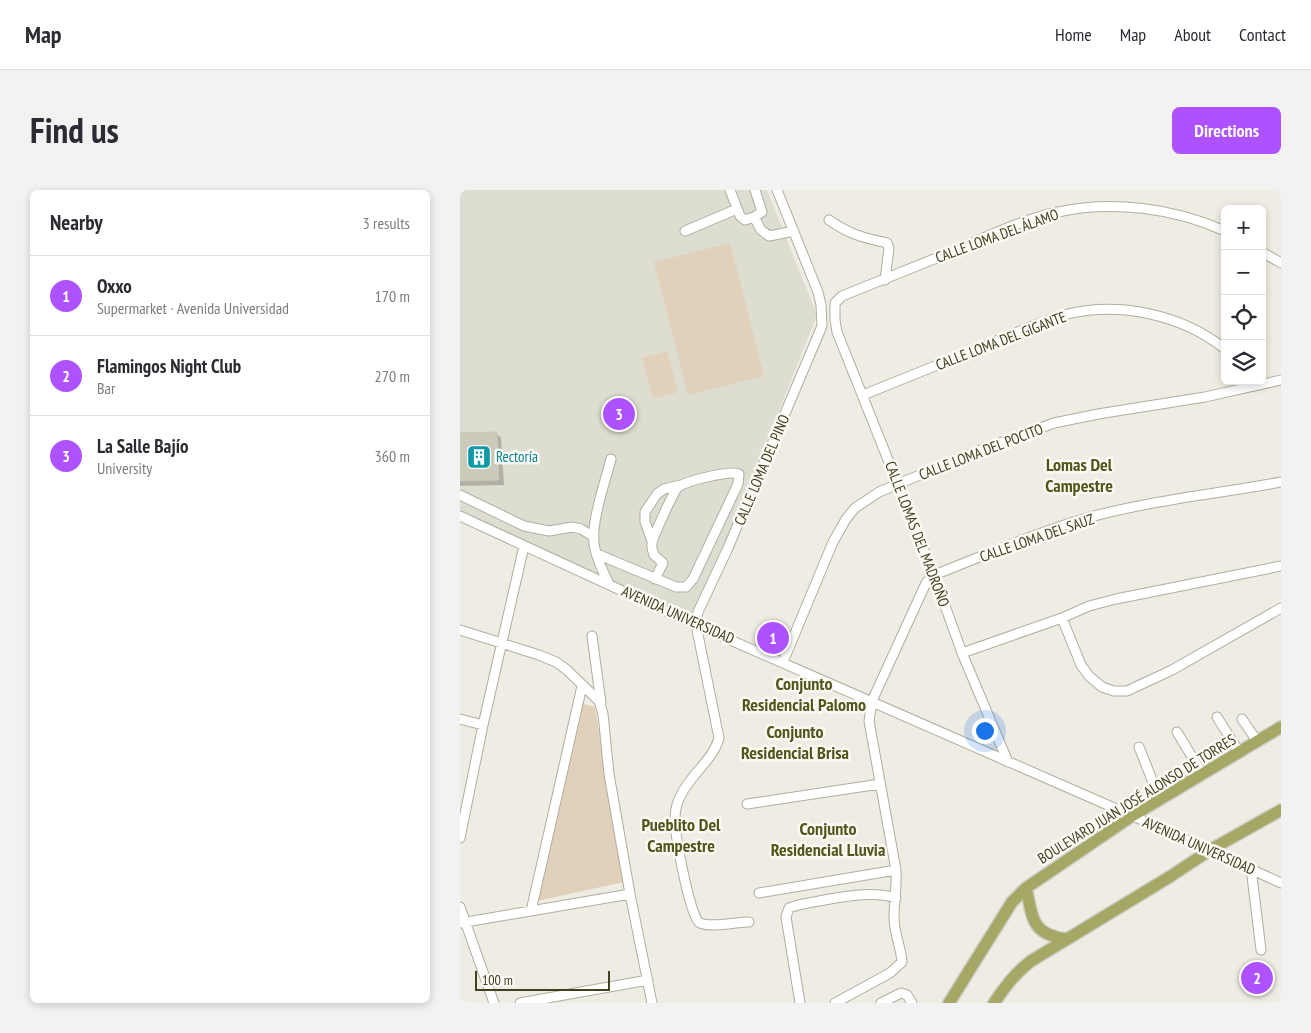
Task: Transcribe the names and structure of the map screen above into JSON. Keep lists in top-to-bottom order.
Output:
{
  "streets": {
    "main road": ["BOULEVARD JUAN JOSÉ ALONSO DE TORRES"],
    "street": [
      "CALLE LOMA DEL ÁLAMO",
      "CALLE LOMA DEL GIGANTE",
      "CALLE LOMA DEL POCITO",
      "CALLE LOMA DEL PINO",
      "CALLE LOMAS DEL MADROÑO",
      "CALLE LOMA DEL SAUZ",
      "AVENIDA UNIVERSIDAD"
    ]
  },
  "crossings": [
    ["CALLE LOMA DEL ÁLAMO", "CALLE LOMAS DEL MADROÑO"],
    ["CALLE LOMA DEL GIGANTE", "CALLE LOMAS DEL MADROÑO"],
    ["CALLE LOMA DEL POCITO", "CALLE LOMAS DEL MADROÑO"],
    ["CALLE LOMA DEL POCITO", "AVENIDA UNIVERSIDAD"],
    ["CALLE LOMA DEL PINO", "AVENIDA UNIVERSIDAD"],
    ["CALLE LOMAS DEL MADROÑO", "CALLE LOMA DEL SAUZ"],
    ["CALLE LOMAS DEL MADROÑO", "AVENIDA UNIVERSIDAD"],
    ["AVENIDA UNIVERSIDAD", "BOULEVARD JUAN JOSÉ ALONSO DE TORRES"]
  ],
  "districts": [
    "Lomas Del Campestre",
    "Conjunto Residencial Palomo",
    "Conjunto Residencial Brisa",
    "Pueblito Del Campestre",
    "Conjunto Residencial Lluvia"
  ],
  "places": {
    "building": ["Rectoría"]
  },
  "scale_bar": "100 m",
  "page": {
    "header": "Map",
    "nav": [
      "Home",
      "Map",
      "About",
      "Contact"
    ],
    "title": "Find us",
    "buttons": "Directions",
    "heading": ["Nearby", "3 results"],
    "map_buttons": ["+", "−"],
    "list": [
      {
        "mark": "1",
        "name": "Oxxo",
        "note": "Supermarket · Avenida Universidad",
        "value": "170 m"
      },
      {
        "mark": "2",
        "name": "Flamingos Night Club",
        "note": "Bar",
        "value": "270 m"
      },
      {
        "mark": "3",
        "name": "La Salle Bajío",
        "note": "University",
        "value": "360 m"
      }
    ],
    "pins": ["3", "1", "2"],
    "scale": "100 m"
  }
}
